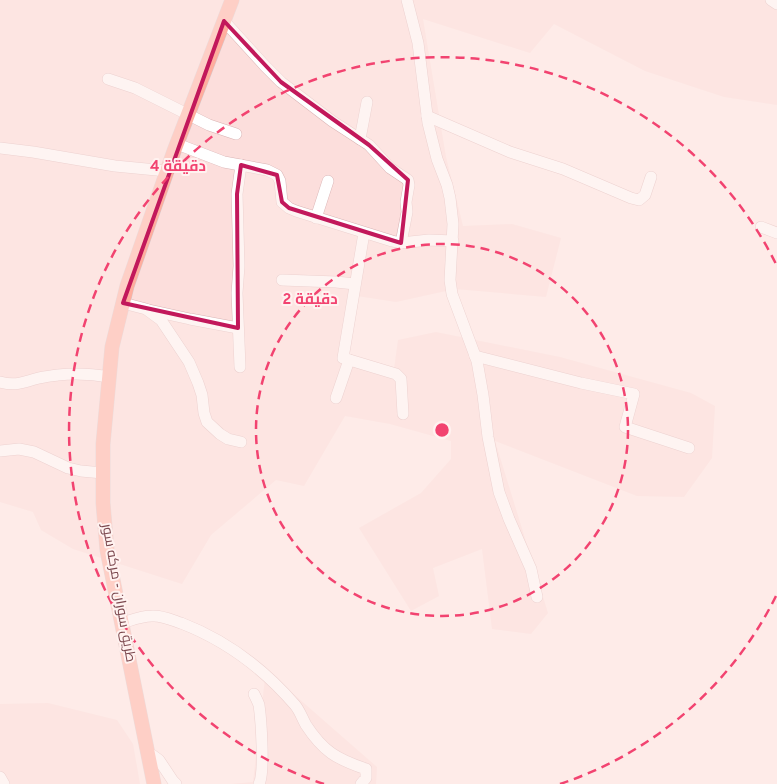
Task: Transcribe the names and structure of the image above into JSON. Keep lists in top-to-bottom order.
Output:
{
  "streets": {
    "main road": ["طريق سوران - مركه سور"]
  },
  "rings": ["4 دقيقة", "2 دقيقة"]
}
